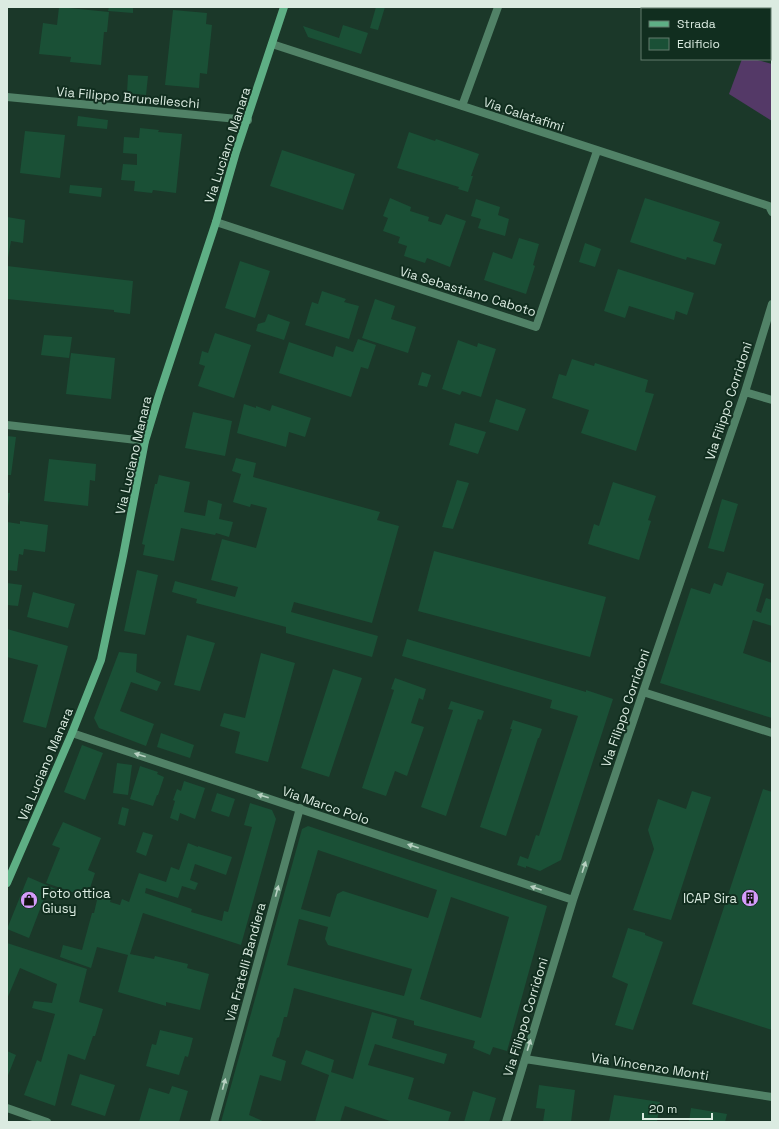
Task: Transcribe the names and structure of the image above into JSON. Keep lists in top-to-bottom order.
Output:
{
  "streets": {
    "main road": ["Via Luciano Manara"],
    "street": [
      "Via Filippo Brunelleschi",
      "Via Calatafimi",
      "Via Sebastiano Caboto",
      "Via Filippo Corridoni",
      "Via Marco Polo",
      "Via Fratelli Bandiera",
      "Via Vincenzo Monti"
    ]
  },
  "crossings": [
    ["Via Filippo Brunelleschi", "Via Luciano Manara"],
    ["Via Calatafimi", "Via Luciano Manara"],
    ["Via Calatafimi", "Via Sebastiano Caboto"],
    ["Via Luciano Manara", "Via Sebastiano Caboto"],
    ["Via Luciano Manara", "Via Marco Polo"],
    ["Via Filippo Corridoni", "Via Marco Polo"],
    ["Via Filippo Corridoni", "Via Vincenzo Monti"],
    ["Via Marco Polo", "Via Fratelli Bandiera"]
  ],
  "one_way": ["Via Filippo Corridoni", "Via Marco Polo", "Via Fratelli Bandiera"],
  "places": {
    "building": ["ICAP Sira"],
    "shop": ["Foto ottica Giusy"]
  },
  "legend": ["Strada", "Edificio"],
  "scale_bar": "20 m"
}
